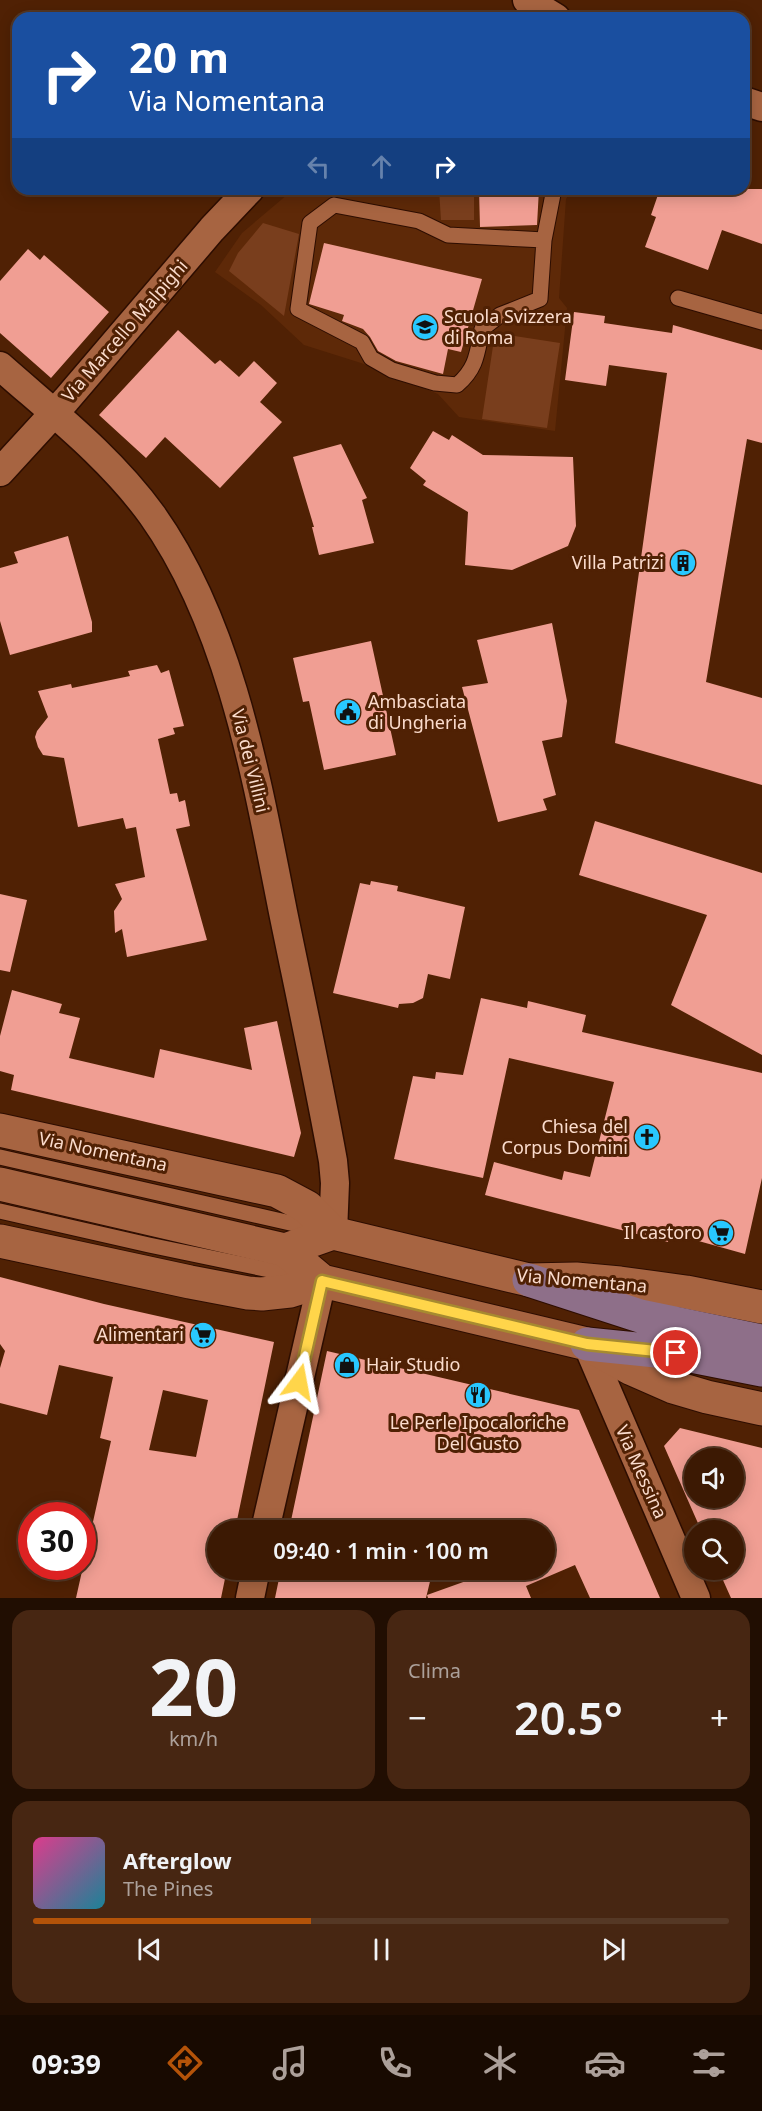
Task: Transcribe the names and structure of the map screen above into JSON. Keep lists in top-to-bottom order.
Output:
{
  "streets": {
    "main road": ["Via Nomentana"],
    "street": ["Via Marcello Malpighi", "Via dei Villini", "Via Messina"]
  },
  "crossings": [
    ["Via Marcello Malpighi", "Via dei Villini"],
    ["Via dei Villini", "Via Nomentana"]
  ],
  "places": {
    "school or university": ["Scuola Svizzera di Roma"],
    "building": ["Villa Patrizi"],
    "public building": ["Ambasciata di Ungheria"],
    "church": ["Chiesa del Corpus Domini"],
    "supermarket": ["Il castoro", "Alimentari"],
    "shop": ["Hair Studio"],
    "restaurant": ["Le Perle Ipocaloriche Del Gusto"]
  },
  "page": {
    "turn": ["20 m", "Via Nomentana"],
    "limit": "30",
    "trip": "09:40 · 1 min · 100 m",
    "tile": [
      ["20", "km/h"],
      "Clima"
    ],
    "heat": ["−", "20.5°", "+"],
    "song": ["Afterglow", "The Pines"],
    "tabs": "09:39"
  }
}
